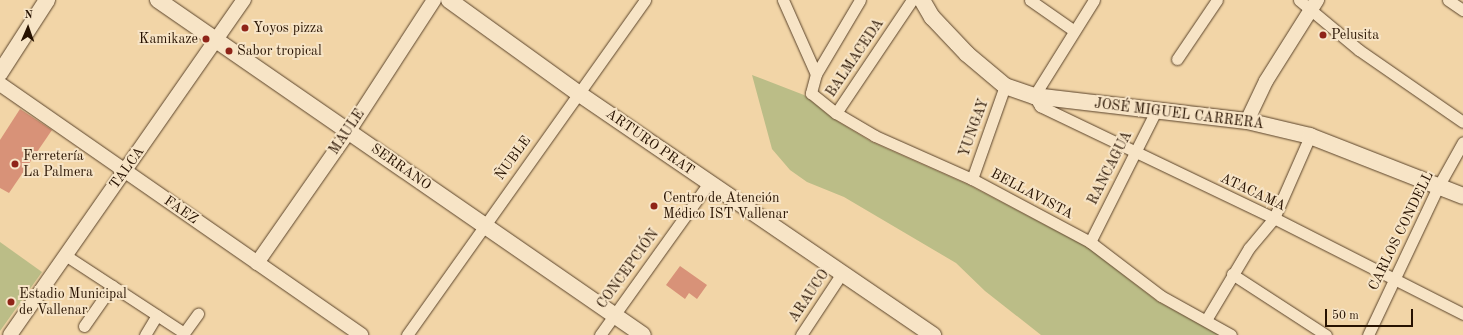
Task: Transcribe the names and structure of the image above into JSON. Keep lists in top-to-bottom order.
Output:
{
  "streets": {
    "main road": ["JOSÉ MIGUEL CARRERA", "ARTURO PRAT", "SERRANO"],
    "street": [
      "BALMACEDA",
      "YUNGAY",
      "MAULE",
      "ÑUBLE",
      "TALCA",
      "RANCAGUA",
      "ATACAMA",
      "BELLAVISTA",
      "FAEZ",
      "CARLOS CONDELL",
      "CONCEPCIÓN",
      "ARAUCO"
    ]
  },
  "crossings": [
    ["BALMACEDA", "BELLAVISTA"],
    ["JOSÉ MIGUEL CARRERA", "YUNGAY"],
    ["JOSÉ MIGUEL CARRERA", "RANCAGUA"],
    ["JOSÉ MIGUEL CARRERA", "ATACAMA"],
    ["JOSÉ MIGUEL CARRERA", "CARLOS CONDELL"],
    ["YUNGAY", "BELLAVISTA"],
    ["MAULE", "SERRANO"],
    ["MAULE", "FAEZ"],
    ["ARTURO PRAT", "ÑUBLE"],
    ["ARTURO PRAT", "CONCEPCIÓN"],
    ["ARTURO PRAT", "ARAUCO"],
    ["ÑUBLE", "SERRANO"],
    ["SERRANO", "TALCA"],
    ["SERRANO", "CONCEPCIÓN"],
    ["TALCA", "FAEZ"],
    ["RANCAGUA", "ATACAMA"],
    ["RANCAGUA", "BELLAVISTA"],
    ["ATACAMA", "CARLOS CONDELL"]
  ],
  "places": [
    "Yoyos pizza",
    "Pelusita",
    "Kamikaze",
    "Sabor tropical",
    "Ferretería La Palmera",
    "Centro de Atención Médico IST Vallenar",
    "Estadio Municipal de Vallenar"
  ],
  "scale_bar": "50 m",
  "north": "top"
}
